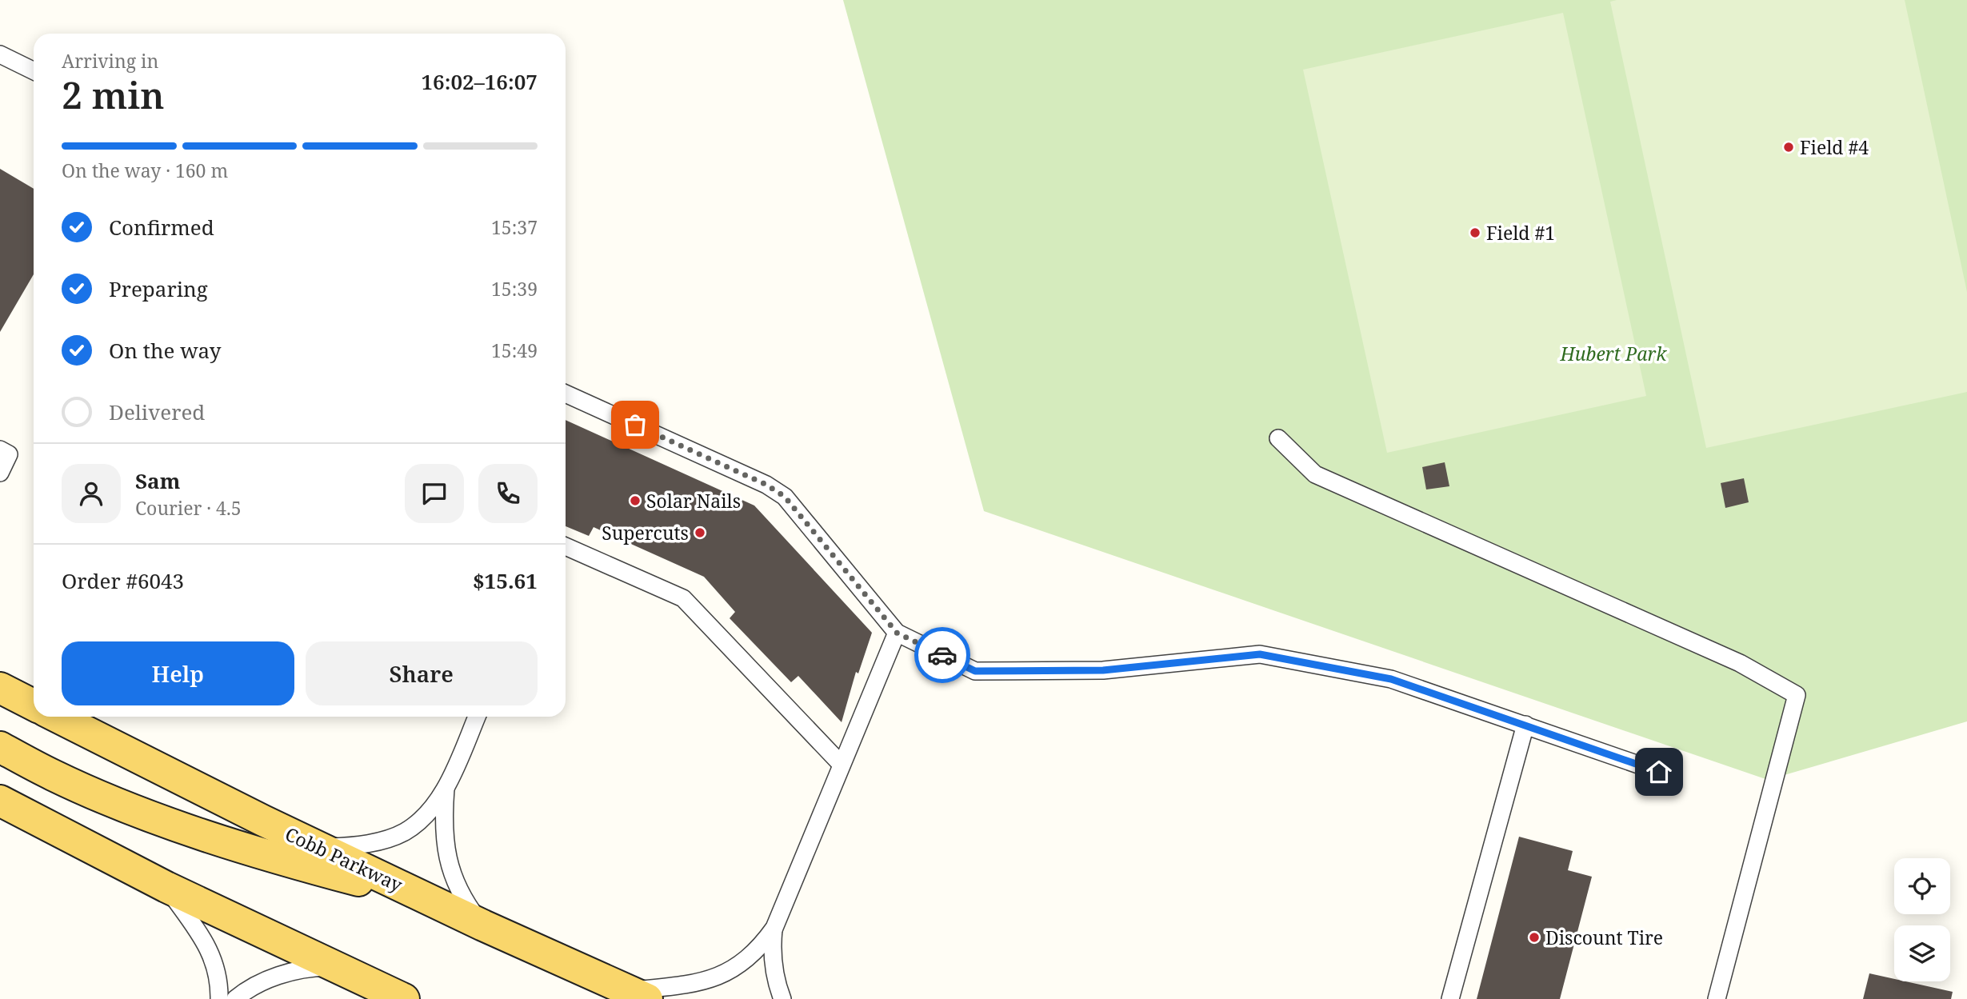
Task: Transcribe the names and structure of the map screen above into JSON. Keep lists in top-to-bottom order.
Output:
{
  "streets": {
    "main road": ["Cobb Parkway"]
  },
  "parks": ["Hubert Park"],
  "places": [
    "Field #4",
    "Field #1",
    "Solar Nails",
    "Supercuts",
    "Discount Tire"
  ],
  "page": {
    "heading": ["2 min", "Arriving in", "16:02–16:07"],
    "panel": [
      "Sam",
      "Courier · 4.5",
      "Order #6043",
      "$15.61"
    ],
    "bar": "On the way · 160 m",
    "list": [
      ["Confirmed", "15:37"],
      ["Preparing", "15:39"],
      ["On the way", "15:49"],
      "Delivered"
    ],
    "buttons": ["Help", "Share"]
  }
}
